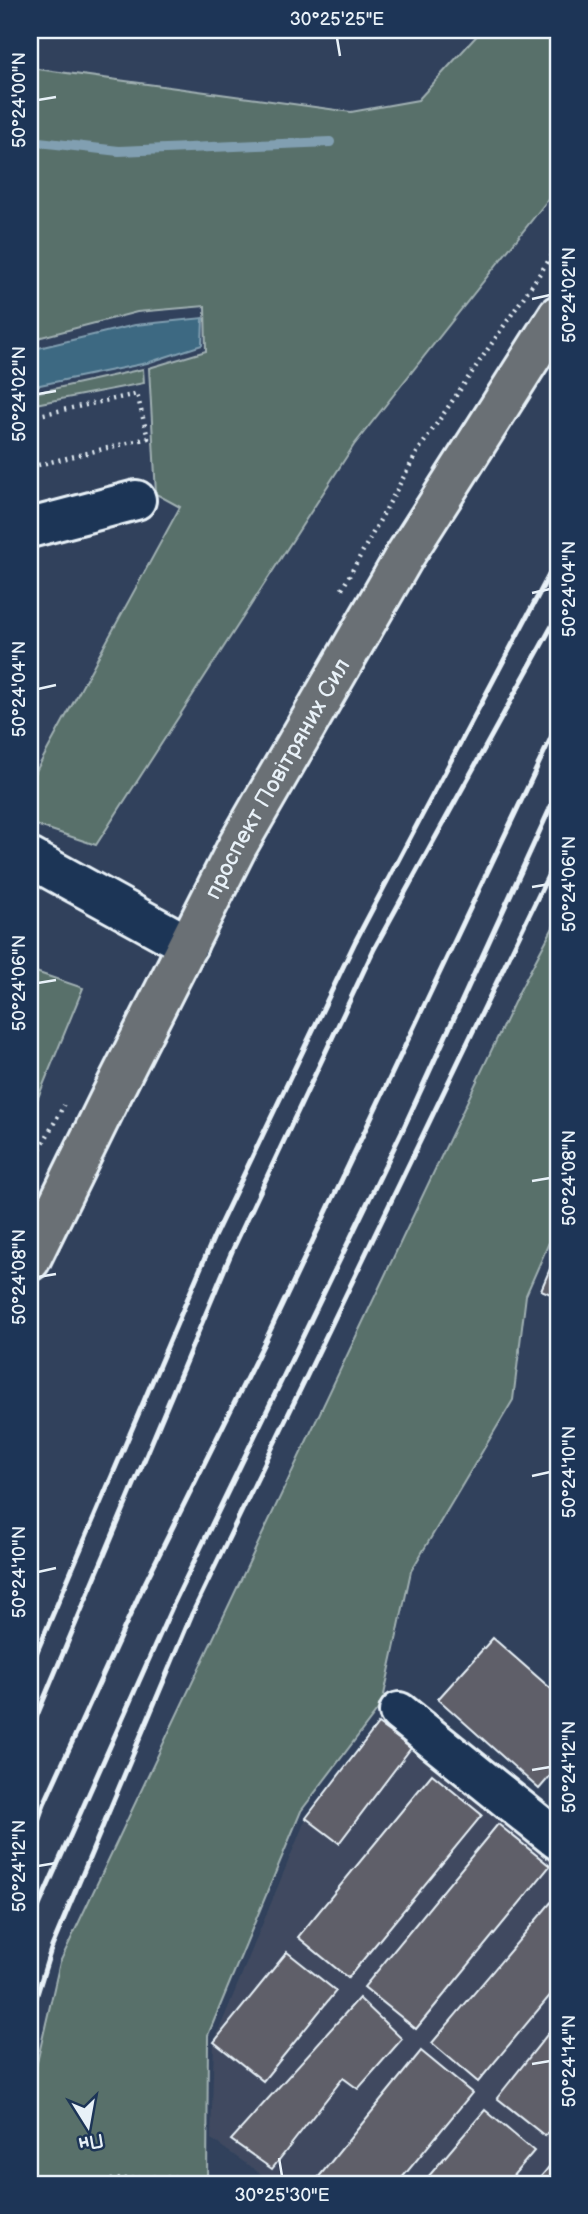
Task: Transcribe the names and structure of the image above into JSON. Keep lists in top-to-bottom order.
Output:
{
  "streets": {
    "main road": ["проспект Повітряних Сил"]
  },
  "north": "bottom",
  "coordinates": [
    "30°25'25\"E",
    "50°24'00\"N",
    "50°24'02\"N",
    "50°24'04\"N",
    "50°24'06\"N",
    "50°24'08\"N",
    "50°24'10\"N",
    "50°24'12\"N",
    "50°24'14\"N",
    "30°25'30\"E"
  ]
}
